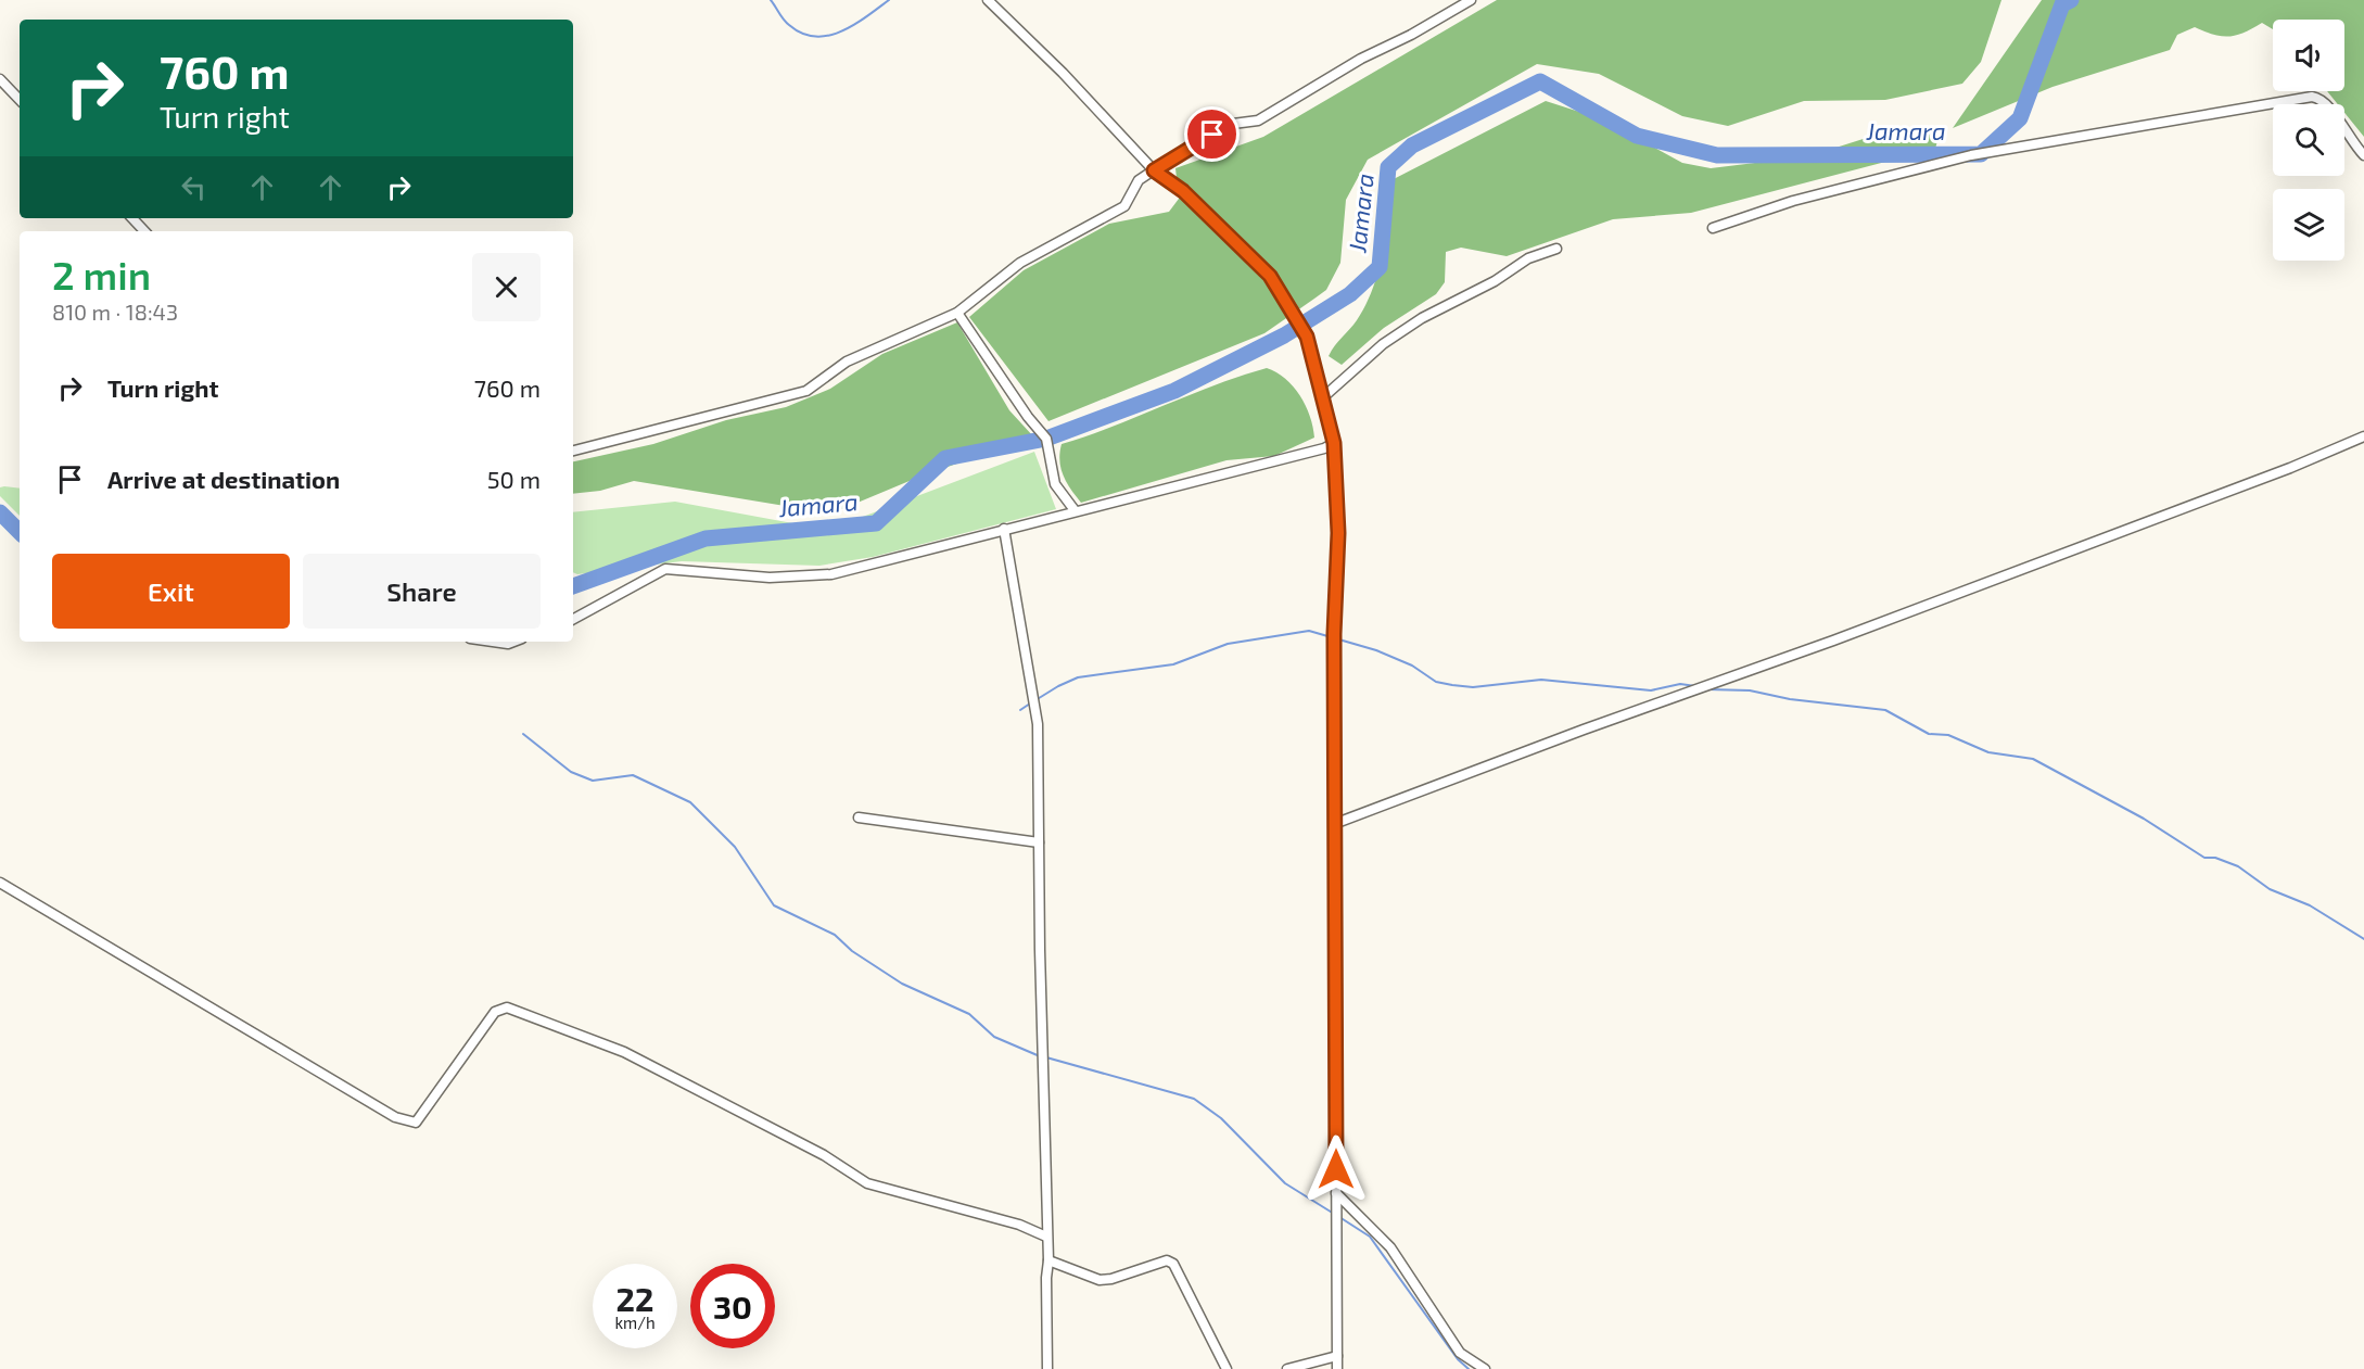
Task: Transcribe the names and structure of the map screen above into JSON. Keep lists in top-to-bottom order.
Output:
{
  "water": ["Jamara"],
  "page": {
    "turn": ["760 m", "Turn right"],
    "heading": ["2 min", "810 m · 18:43"],
    "list": [
      {
        "name": "Turn right",
        "value": "760 m"
      },
      {
        "name": "Arrive at destination",
        "value": "50 m"
      }
    ],
    "buttons": ["Exit", "Share"],
    "speed": "22 km/h",
    "limit": "30"
  }
}
